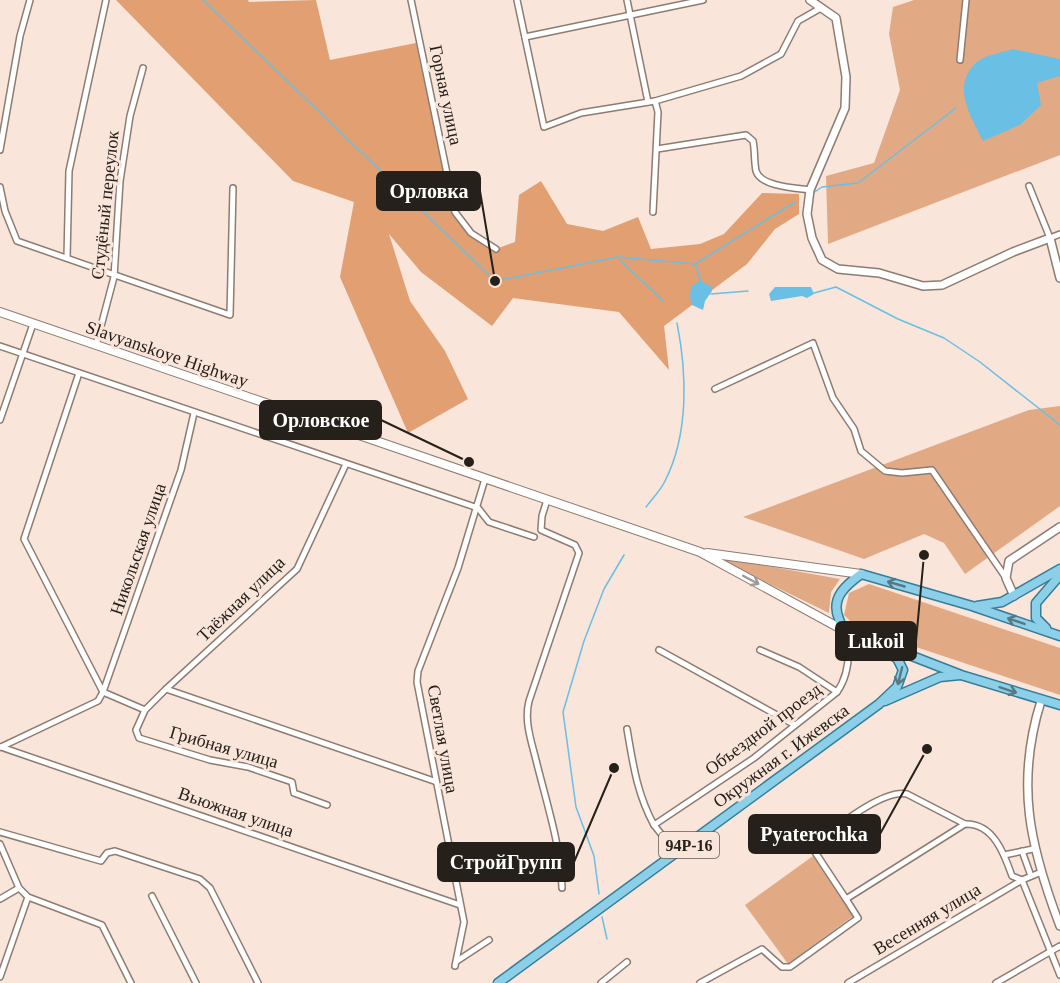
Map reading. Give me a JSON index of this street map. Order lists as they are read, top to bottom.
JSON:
{
  "streets": {
    "main road": ["Slavyanskoye Highway", "Окружная г. Ижевска", "94Р-16"],
    "street": [
      "Горная улица",
      "Студёный переулок",
      "Никольская улица",
      "Таёжная улица",
      "Объездной проезд",
      "Светлая улица",
      "Грибная улица",
      "Вьюжная улица",
      "Весенняя улица"
    ]
  },
  "crossings": [
    ["Студёный переулок", "Slavyanskoye Highway"],
    ["Slavyanskoye Highway", "Объездной проезд"],
    ["Slavyanskoye Highway", "Светлая улица"],
    ["Slavyanskoye Highway", "Окружная г. Ижевска"],
    ["Slavyanskoye Highway", "94Р-16"],
    ["Таёжная улица", "Грибная улица"],
    ["Объездной проезд", "Окружная г. Ижевска"],
    ["Объездной проезд", "94Р-16"],
    ["Светлая улица", "Вьюжная улица"],
    ["Окружная г. Ижевска", "94Р-16"]
  ],
  "places": [
    "Орловка",
    "Орловское",
    "Lukoil",
    "Pyaterochka",
    "СтройГрупп"
  ]
}
